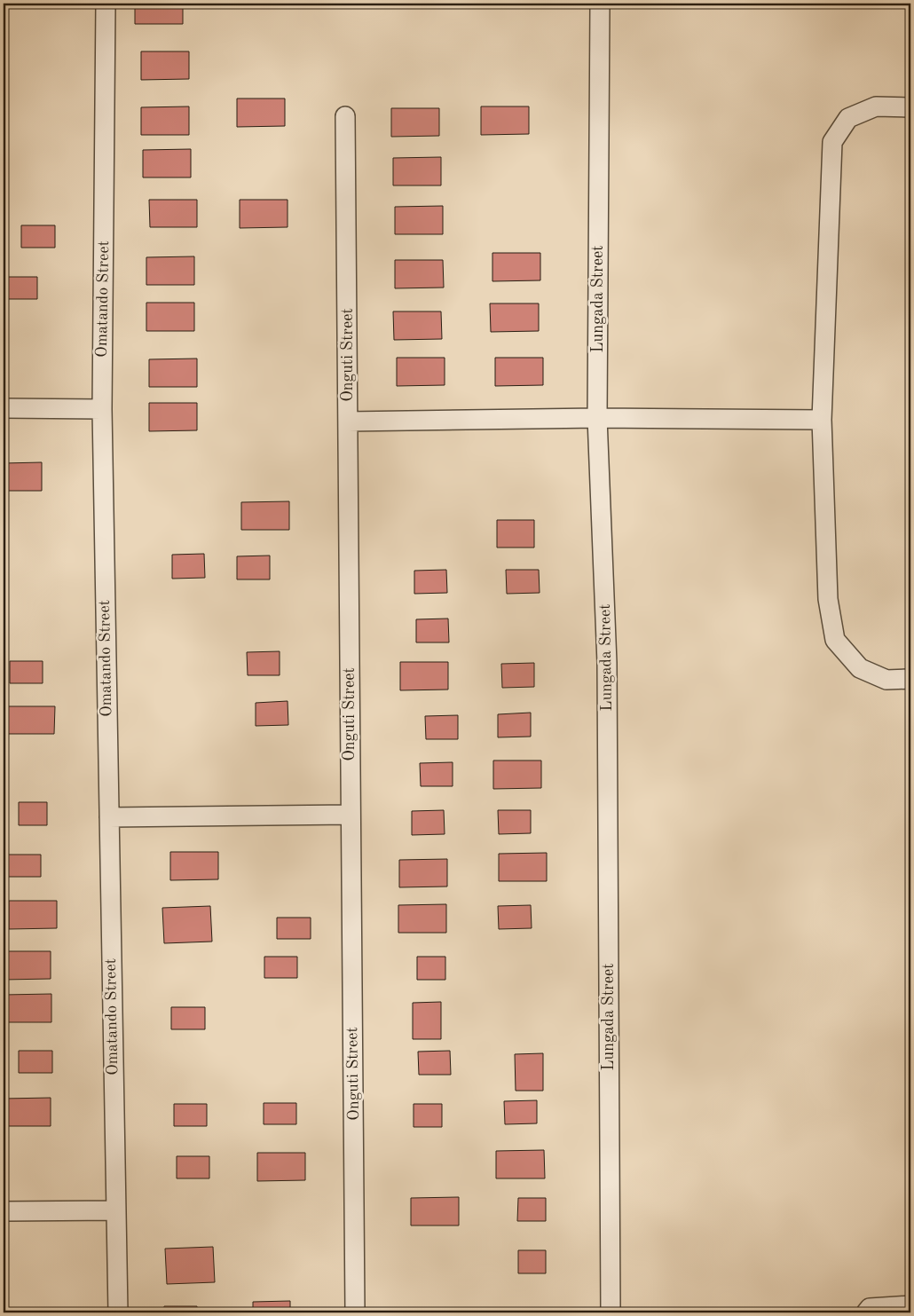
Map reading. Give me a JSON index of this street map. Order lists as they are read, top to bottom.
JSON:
{
  "streets": {
    "street": ["Omatando Street", "Lungada Street", "Onguti Street"]
  }
}
